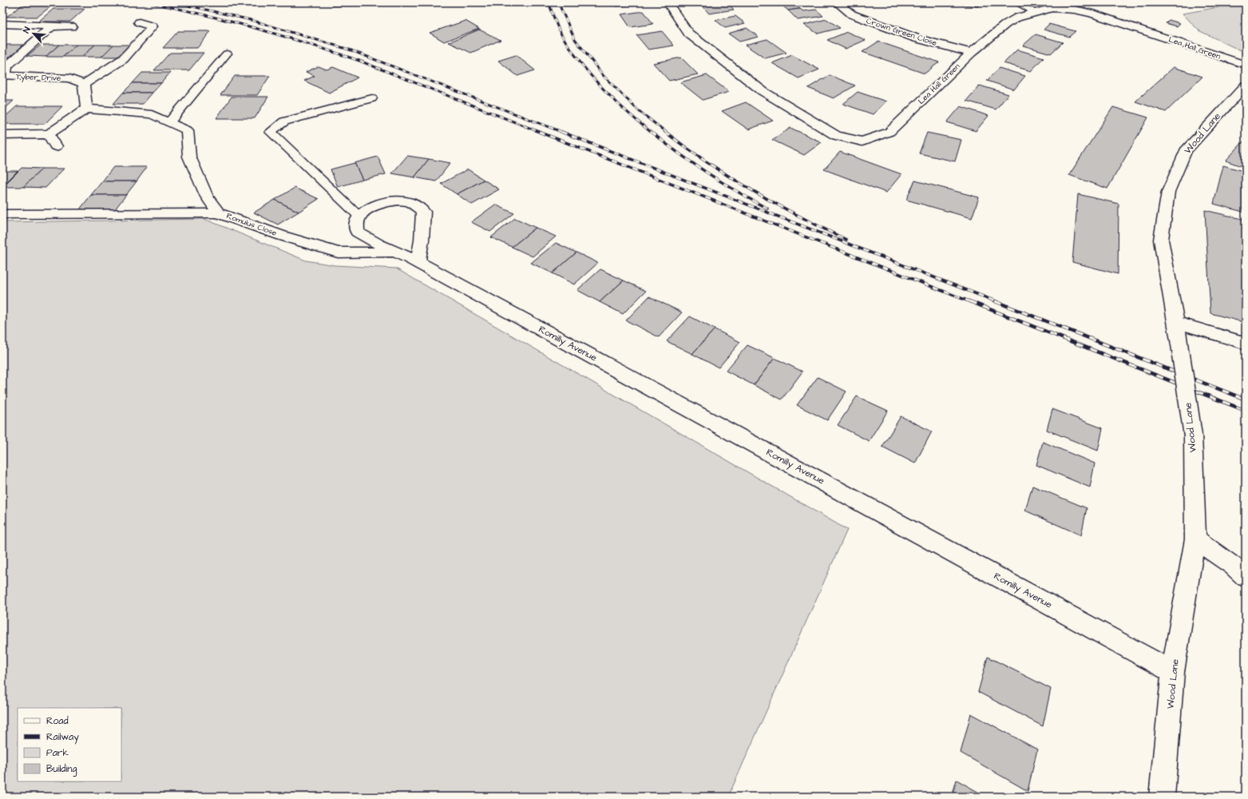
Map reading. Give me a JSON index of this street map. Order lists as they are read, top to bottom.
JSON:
{
  "streets": {
    "street": [
      "Crown Green Close",
      "Lea Hall Green",
      "Tyber Drive",
      "Wood Lane",
      "Romulus Close",
      "Romilly Avenue"
    ]
  },
  "crossings": [
    ["Crown Green Close", "Lea Hall Green"],
    ["Wood Lane", "Romilly Avenue"],
    ["Romulus Close", "Romilly Avenue"]
  ],
  "legend": [
    "Road",
    "Railway",
    "Park",
    "Building"
  ],
  "north": "top left"
}
